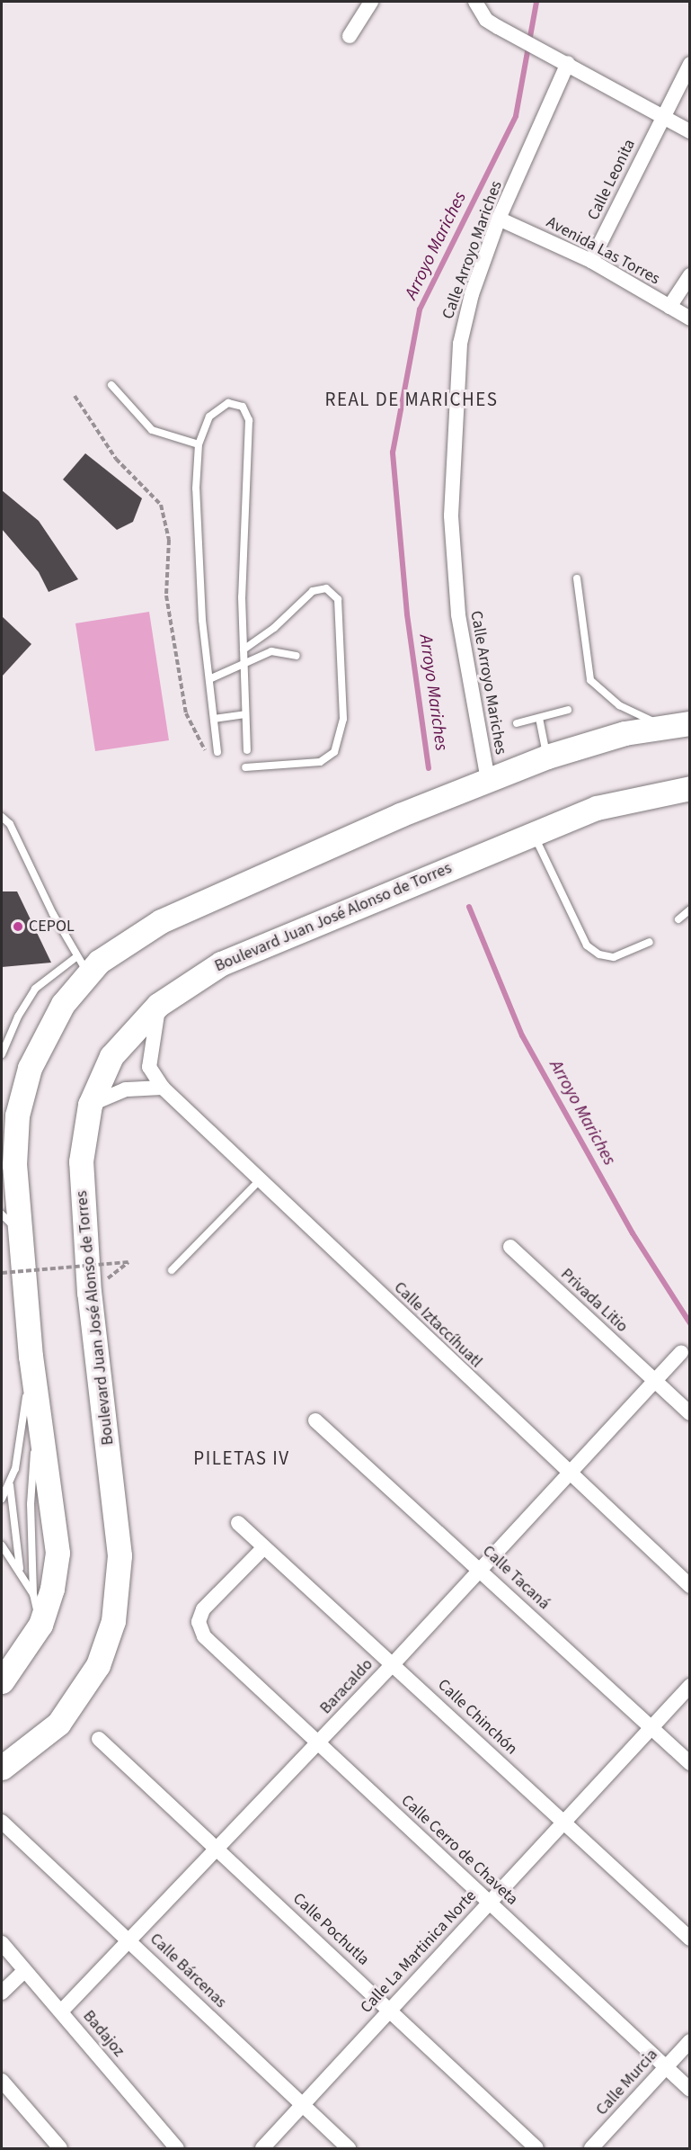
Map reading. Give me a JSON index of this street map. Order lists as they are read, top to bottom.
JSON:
{
  "streets": {
    "main road": ["Boulevard Juan José Alonso de Torres"],
    "street": [
      "Calle Leonita",
      "Calle Arroyo Mariches",
      "Avenida Las Torres",
      "Privada Litio",
      "Calle Iztaccíhuatl",
      "Calle Tacaná",
      "Baracaldo",
      "Calle Chinchón",
      "Calle Cerro de Chaveta",
      "Calle Pochutla",
      "Calle La Martinica Norte",
      "Calle Bárcenas",
      "Badajoz",
      "Calle Murcia"
    ]
  },
  "crossings": [
    ["Calle Leonita", "Avenida Las Torres"],
    ["Calle Arroyo Mariches", "Avenida Las Torres"],
    ["Boulevard Juan José Alonso de Torres", "Calle Iztaccíhuatl"],
    ["Privada Litio", "Baracaldo"],
    ["Calle Iztaccíhuatl", "Baracaldo"],
    ["Calle Tacaná", "Baracaldo"],
    ["Calle Tacaná", "Calle La Martinica Norte"],
    ["Baracaldo", "Calle Chinchón"],
    ["Baracaldo", "Calle Cerro de Chaveta"],
    ["Baracaldo", "Calle Pochutla"],
    ["Baracaldo", "Calle Bárcenas"],
    ["Baracaldo", "Badajoz"],
    ["Calle Chinchón", "Calle Cerro de Chaveta"],
    ["Calle Chinchón", "Calle La Martinica Norte"],
    ["Calle Cerro de Chaveta", "Calle La Martinica Norte"],
    ["Calle Cerro de Chaveta", "Calle Murcia"],
    ["Calle Pochutla", "Calle La Martinica Norte"],
    ["Calle La Martinica Norte", "Calle Bárcenas"]
  ],
  "districts": ["REAL DE MARICHES", "PILETAS IV"],
  "water": ["Arroyo Mariches"],
  "places": ["CEPOL"]
}
